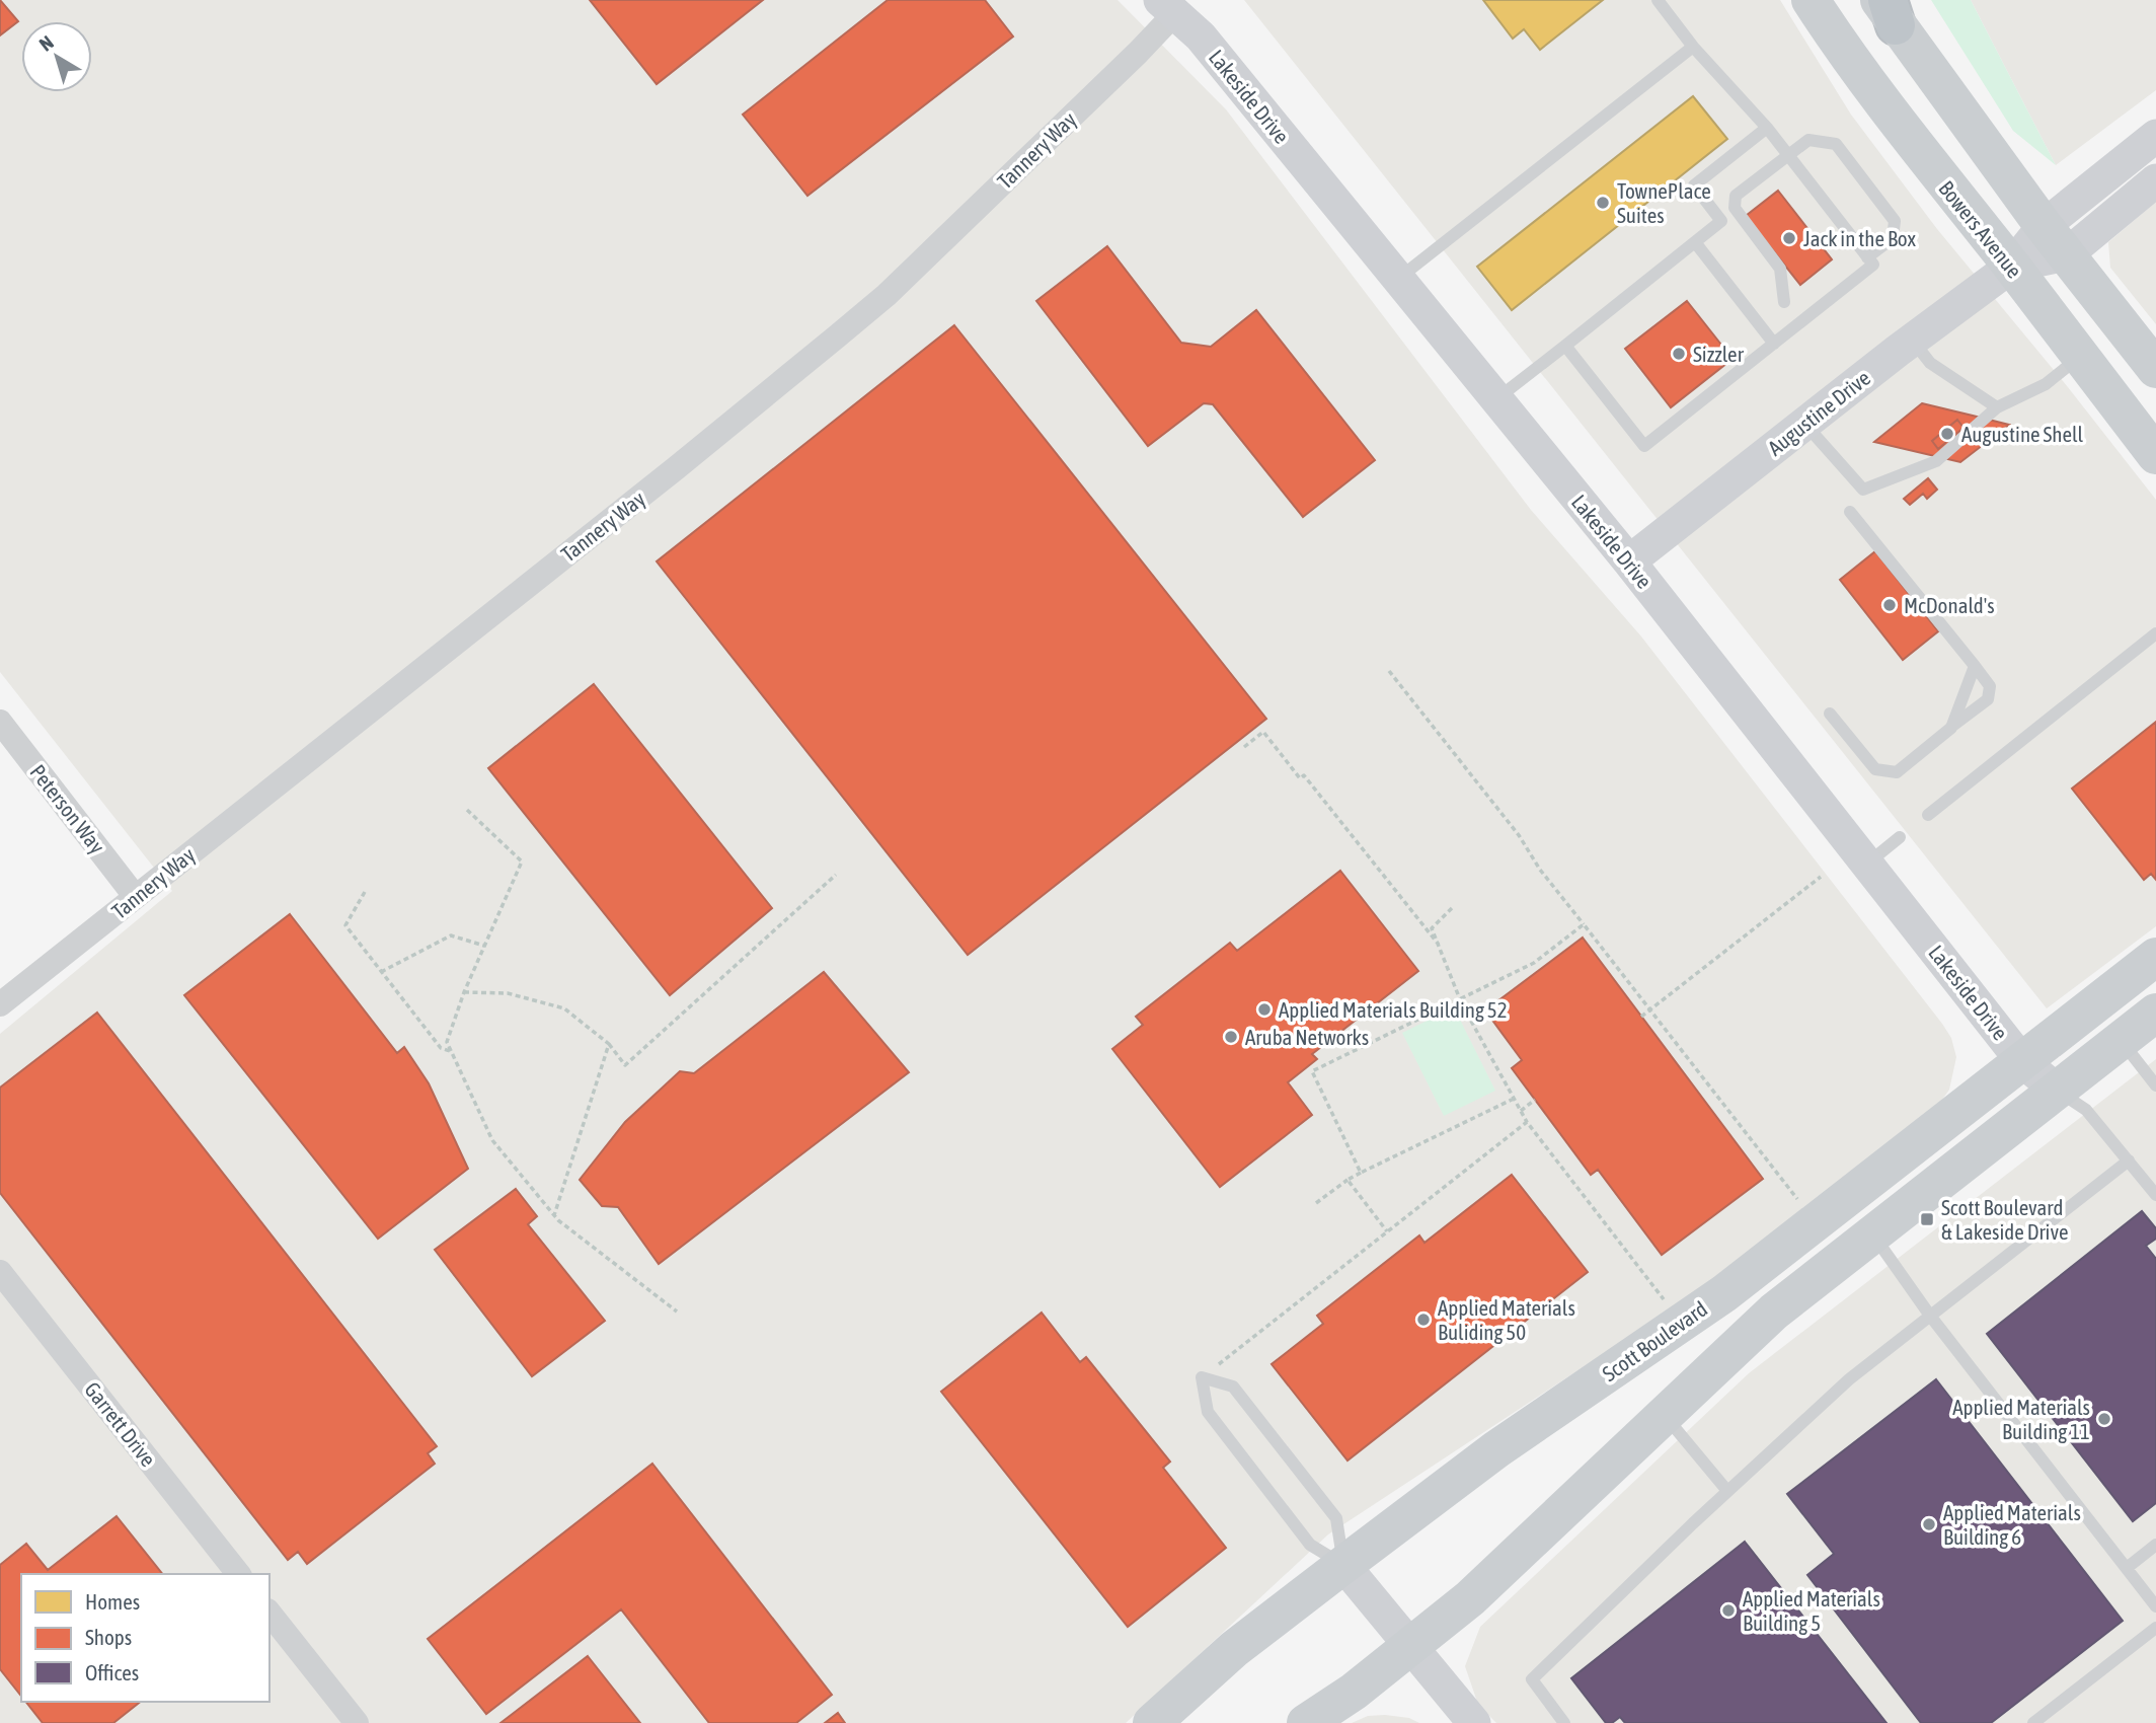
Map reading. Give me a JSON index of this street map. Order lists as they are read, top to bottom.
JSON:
{
  "streets": {
    "main road": ["Bowers Avenue", "Scott Boulevard"],
    "street": [
      "Lakeside Drive",
      "Tannery Way",
      "Augustine Drive",
      "Peterson Way",
      "Garrett Drive"
    ]
  },
  "crossings": [
    ["Lakeside Drive", "Tannery Way"],
    ["Lakeside Drive", "Augustine Drive"],
    ["Lakeside Drive", "Scott Boulevard"],
    ["Tannery Way", "Peterson Way"],
    ["Bowers Avenue", "Augustine Drive"]
  ],
  "places": {
    "other": [
      "TownePlace Suites",
      "Jack in the Box",
      "Sizzler",
      "Augustine Shell",
      "McDonald's",
      "Applied Materials Building 52",
      "Aruba Networks",
      "Applied Materials Buliding 50",
      "Applied Materials Building 11",
      "Applied Materials Building 6",
      "Applied Materials Building 5"
    ],
    "transit": ["Scott Boulevard & Lakeside Drive"]
  },
  "legend": ["Homes", "Shops", "Offices"],
  "north": "top left"
}
